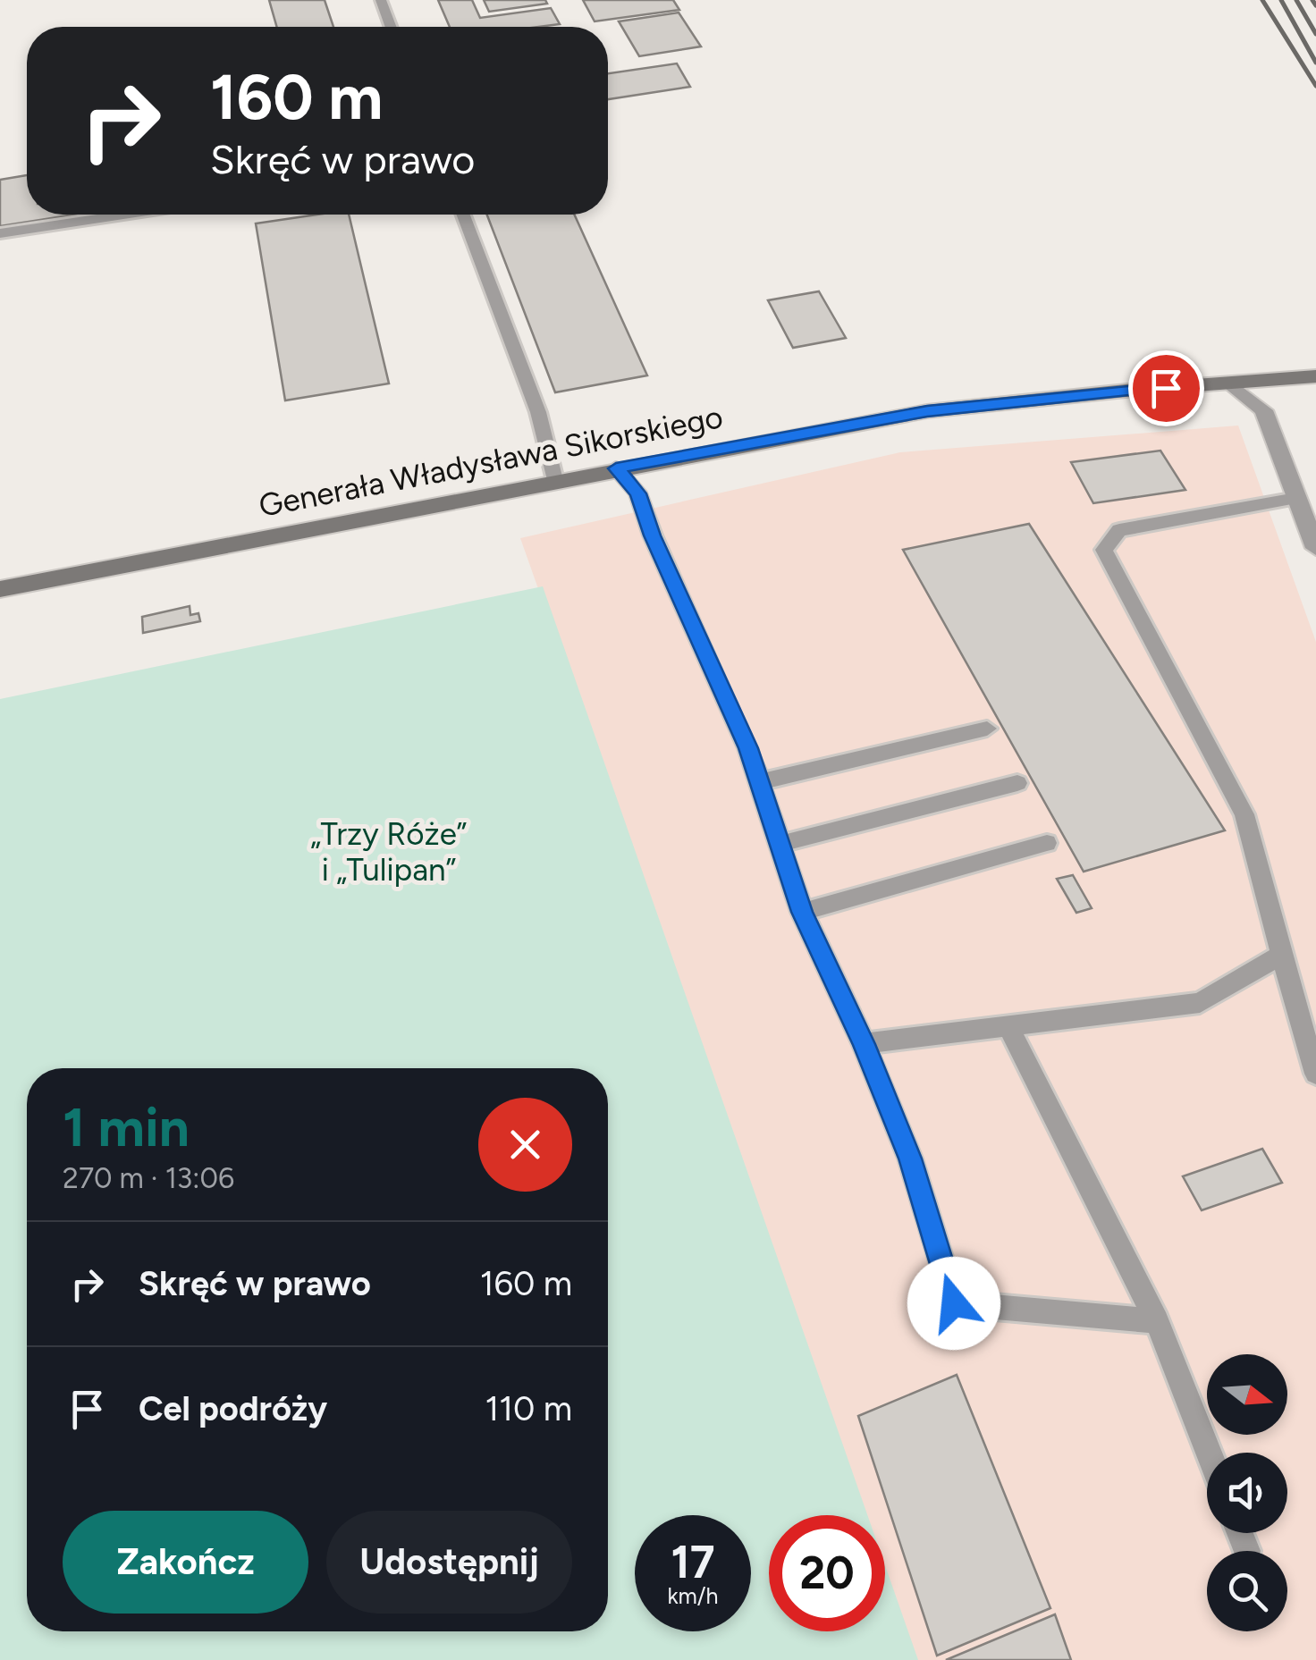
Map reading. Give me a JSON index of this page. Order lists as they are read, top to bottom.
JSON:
{
  "streets": {
    "main road": ["Generała Władysława Sikorskiego"]
  },
  "parks": ["„Trzy Róże” i „Tulipan”"],
  "north": "right",
  "page": {
    "turn": ["160 m", "Skręć w prawo"],
    "heading": ["1 min", "270 m · 13:06"],
    "list": [
      {
        "name": "Skręć w prawo",
        "value": "160 m"
      },
      {
        "name": "Cel podróży",
        "value": "110 m"
      }
    ],
    "buttons": ["Zakończ", "Udostępnij"],
    "speed": "17 km/h",
    "limit": "20"
  }
}
